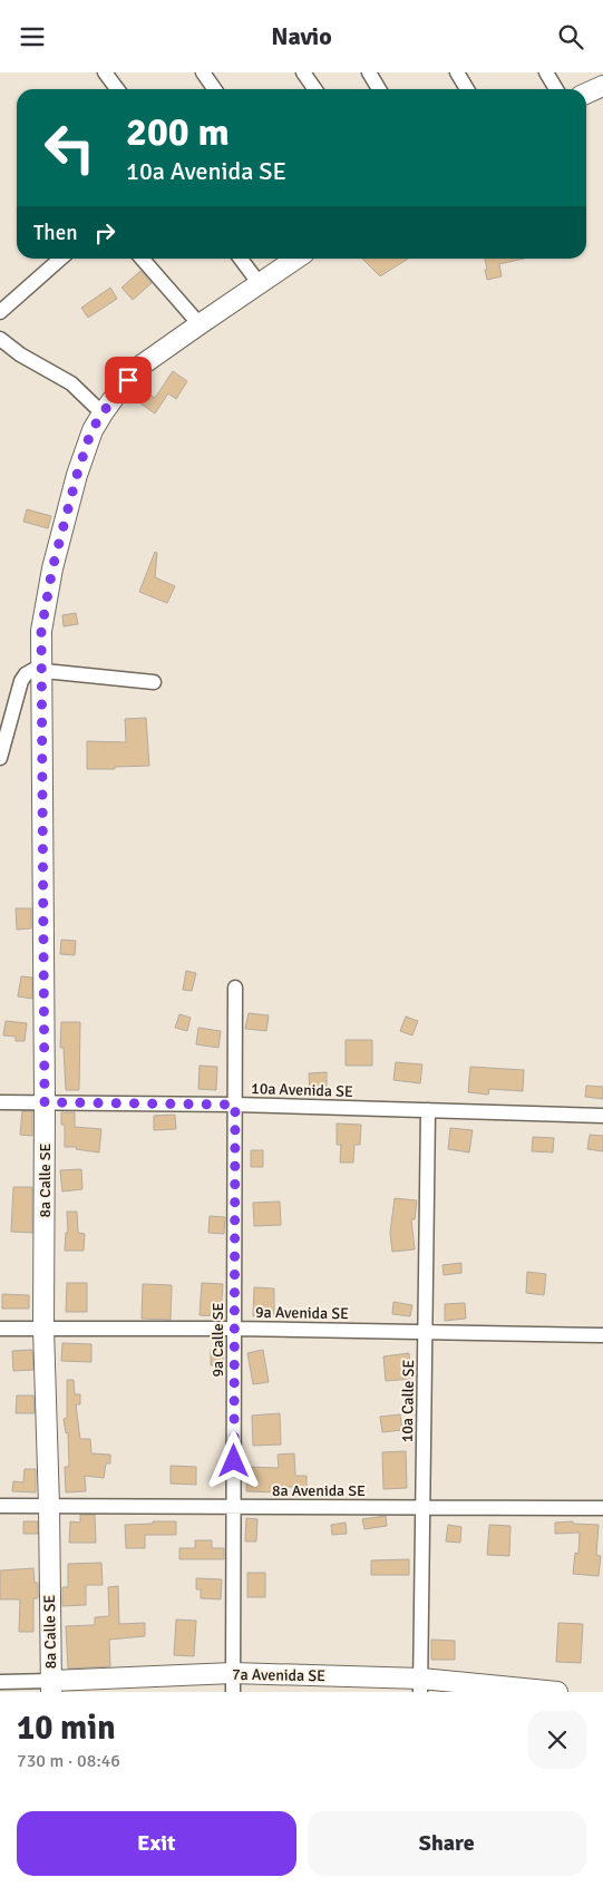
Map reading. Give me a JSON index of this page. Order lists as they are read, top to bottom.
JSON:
{
  "streets": {
    "street": [
      "10a Avenida SE",
      "8a Calle SE",
      "9a Avenida SE",
      "9a Calle SE",
      "10a Calle SE",
      "8a Avenida SE",
      "7a Avenida SE"
    ]
  },
  "crossings": [
    ["10a Avenida SE", "8a Calle SE"],
    ["10a Avenida SE", "9a Calle SE"],
    ["10a Avenida SE", "10a Calle SE"],
    ["8a Calle SE", "9a Avenida SE"],
    ["8a Calle SE", "8a Avenida SE"],
    ["8a Calle SE", "7a Avenida SE"],
    ["9a Avenida SE", "9a Calle SE"],
    ["9a Avenida SE", "10a Calle SE"],
    ["9a Calle SE", "8a Avenida SE"],
    ["9a Calle SE", "7a Avenida SE"],
    ["10a Calle SE", "8a Avenida SE"],
    ["10a Calle SE", "7a Avenida SE"]
  ],
  "page": {
    "header": "Navio",
    "turn": ["200 m", "10a Avenida SE"],
    "then": "Then",
    "heading": ["10 min", "730 m · 08:46"],
    "buttons": ["Exit", "Share"]
  }
}
